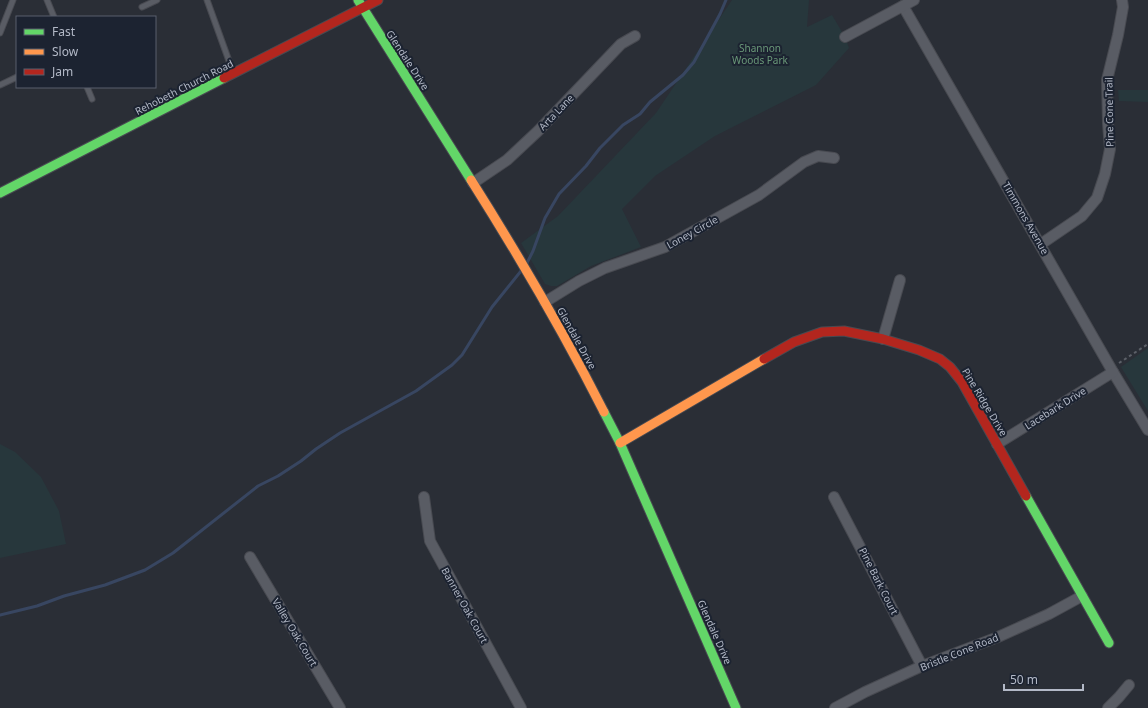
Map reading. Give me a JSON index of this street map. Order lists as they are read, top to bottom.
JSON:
{
  "streets": {
    "street": [
      "Glendale Drive",
      "Rehobeth Church Road",
      "Arta Lane",
      "Pine Cone Trail",
      "Timmons Avenue",
      "Loney Circle",
      "Pine Ridge Drive",
      "Lacebark Drive",
      "Pine Bark Court",
      "Banner Oak Court",
      "Valley Oak Court",
      "Bristle Cone Road"
    ]
  },
  "crossings": [
    ["Glendale Drive", "Rehobeth Church Road"],
    ["Glendale Drive", "Arta Lane"],
    ["Glendale Drive", "Loney Circle"],
    ["Glendale Drive", "Pine Ridge Drive"],
    ["Pine Cone Trail", "Timmons Avenue"],
    ["Timmons Avenue", "Lacebark Drive"],
    ["Pine Ridge Drive", "Lacebark Drive"],
    ["Pine Ridge Drive", "Bristle Cone Road"],
    ["Pine Bark Court", "Bristle Cone Road"]
  ],
  "parks": ["Shannon Woods Park"],
  "legend": ["Fast", "Slow", "Jam"],
  "scale_bar": "50 m"
}
